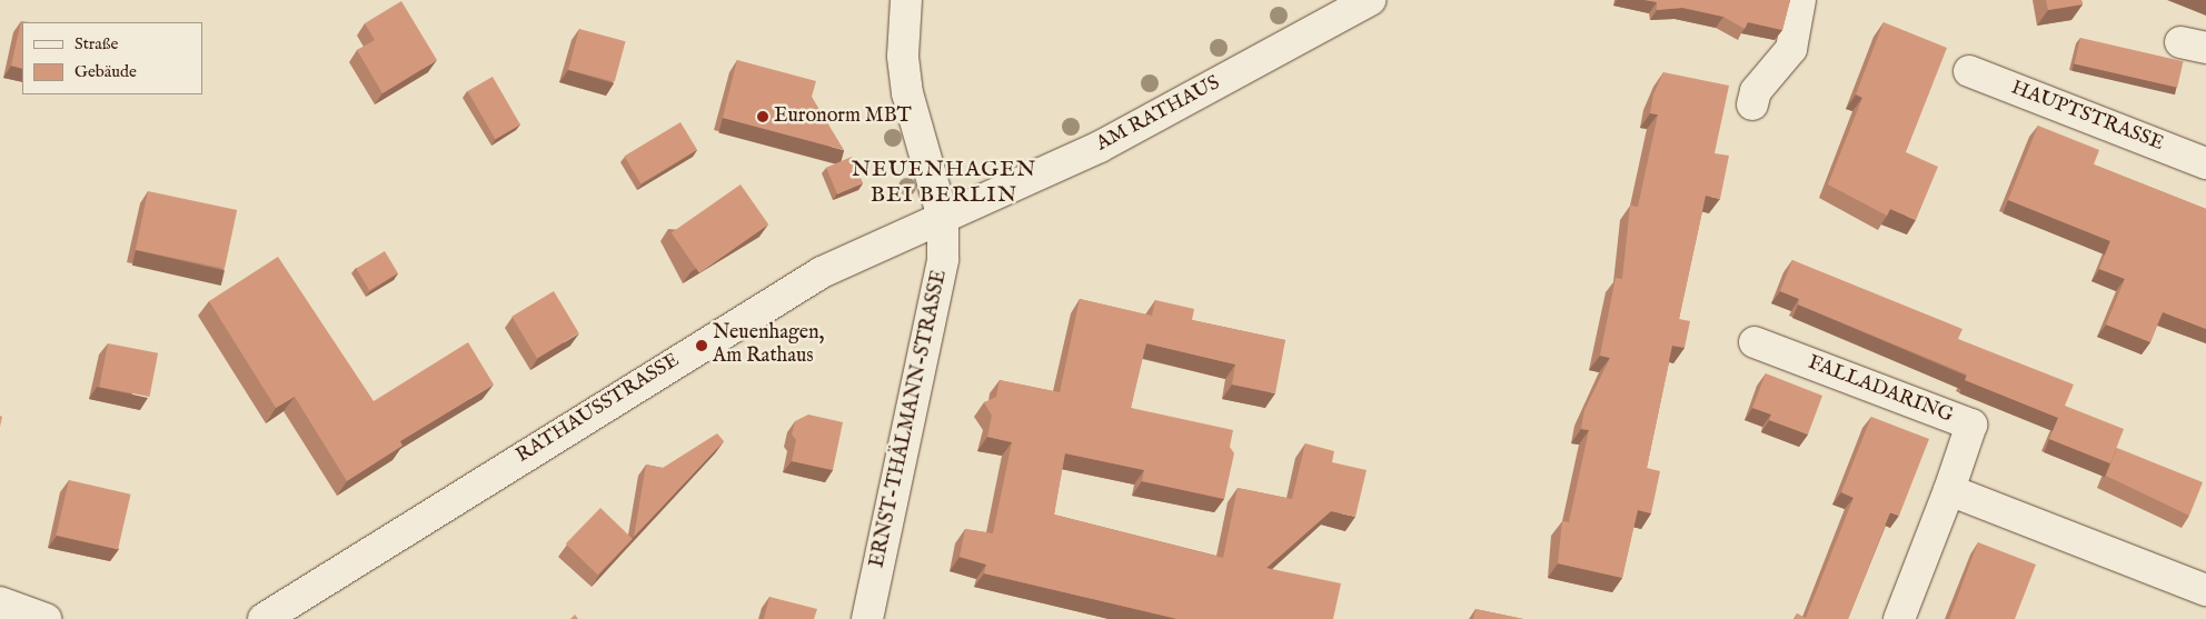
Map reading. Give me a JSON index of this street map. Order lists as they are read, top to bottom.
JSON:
{
  "streets": {
    "street": [
      "AM RATHAUS",
      "HAUPTSTRASSE",
      "FALLADARING",
      "RATHAUSSTRASSE",
      "ERNST-THÄLMANN-STRASSE"
    ]
  },
  "crossings": [
    ["AM RATHAUS", "RATHAUSSTRASSE"],
    ["AM RATHAUS", "ERNST-THÄLMANN-STRASSE"],
    ["RATHAUSSTRASSE", "ERNST-THÄLMANN-STRASSE"]
  ],
  "districts": ["NEUENHAGEN BEI BERLIN"],
  "places": ["Euronorm MBT", "Neuenhagen, Am Rathaus"],
  "legend": ["Straße", "Gebäude"]
}
